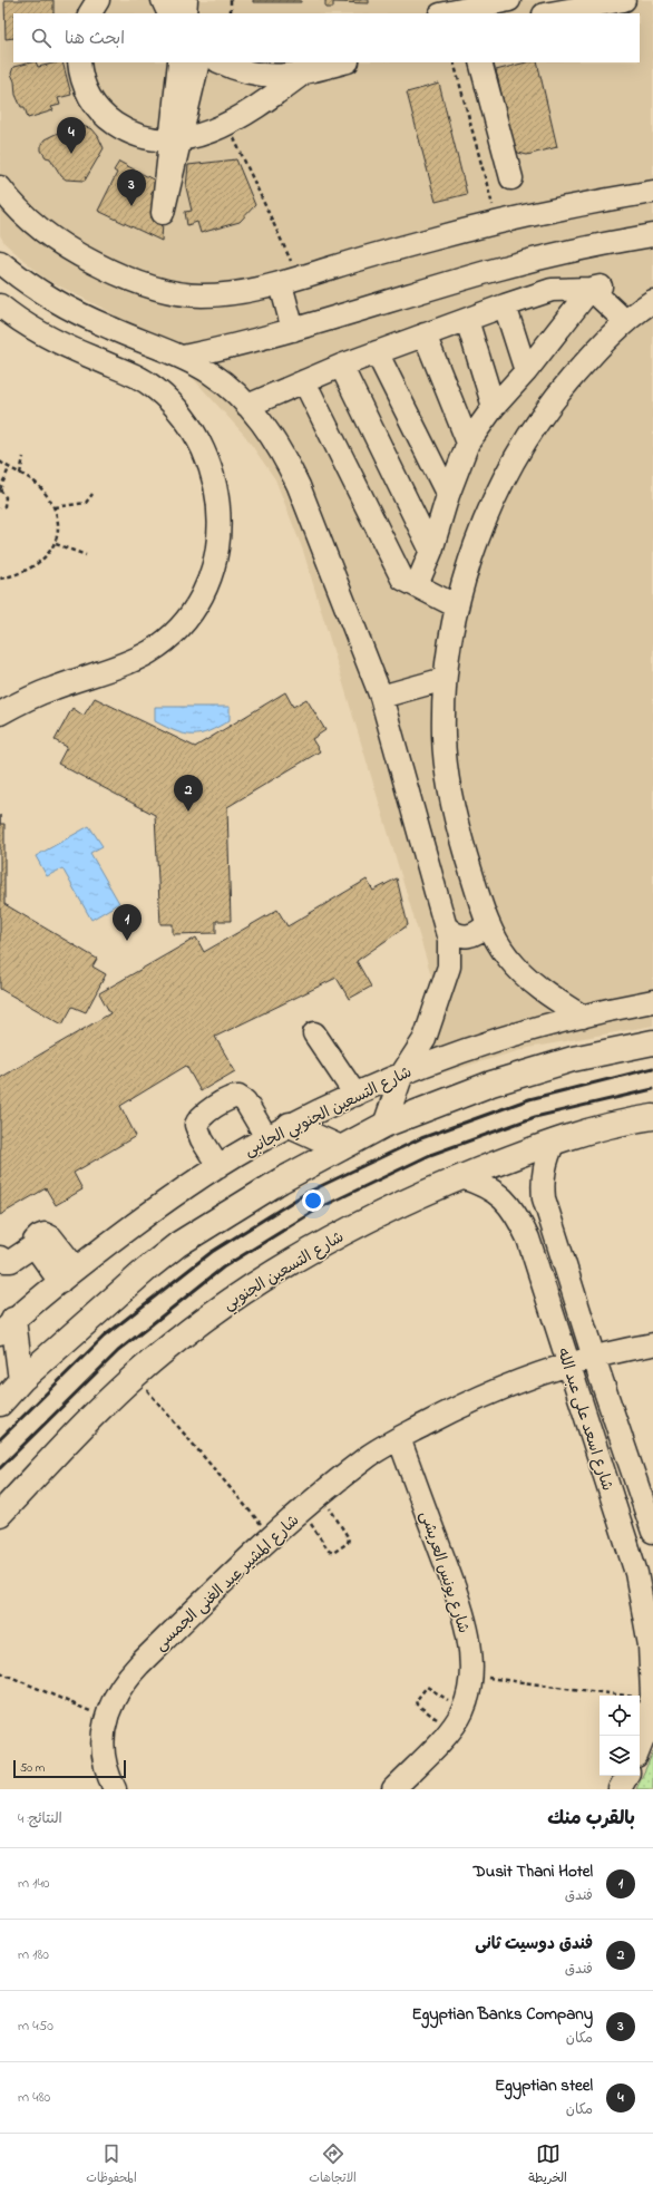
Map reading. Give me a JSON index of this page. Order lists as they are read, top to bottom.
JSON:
{
  "streets": {
    "main road": ["شارع التسعين الجنوبي"],
    "street": [
      "شارع التسعين الجنوبي الجانبى",
      "شارع اسعد على عبد الله",
      "شارع يونس العريشى",
      "شارع المشير عبد الغنى الجمسى"
    ]
  },
  "crossings": [
    ["شارع التسعين الجنوبي", "شارع اسعد على عبد الله"],
    ["شارع اسعد على عبد الله", "شارع المشير عبد الغنى الجمسى"],
    ["شارع يونس العريشى", "شارع المشير عبد الغنى الجمسى"]
  ],
  "scale_bar": "50 m",
  "page": {
    "search": "ابحث هنا",
    "pins": [
      "4",
      "3",
      "2",
      "1"
    ],
    "scale": "50 m",
    "heading": ["بالقرب منك", "النتائج: 4"],
    "list": [
      {
        "mark": "1",
        "name": "Dusit Thani Hotel",
        "note": "فندق",
        "value": "140 m"
      },
      {
        "mark": "2",
        "name": "فندق دوسيت ثانى",
        "note": "فندق",
        "value": "180 m"
      },
      {
        "mark": "3",
        "name": "Egyptian Banks Company",
        "note": "مكان",
        "value": "450 m"
      },
      {
        "mark": "4",
        "name": "Egyptian steel",
        "note": "مكان",
        "value": "480 m"
      }
    ],
    "nav": ["الخريطة", "الاتجاهات", "المحفوظات"]
  }
}
